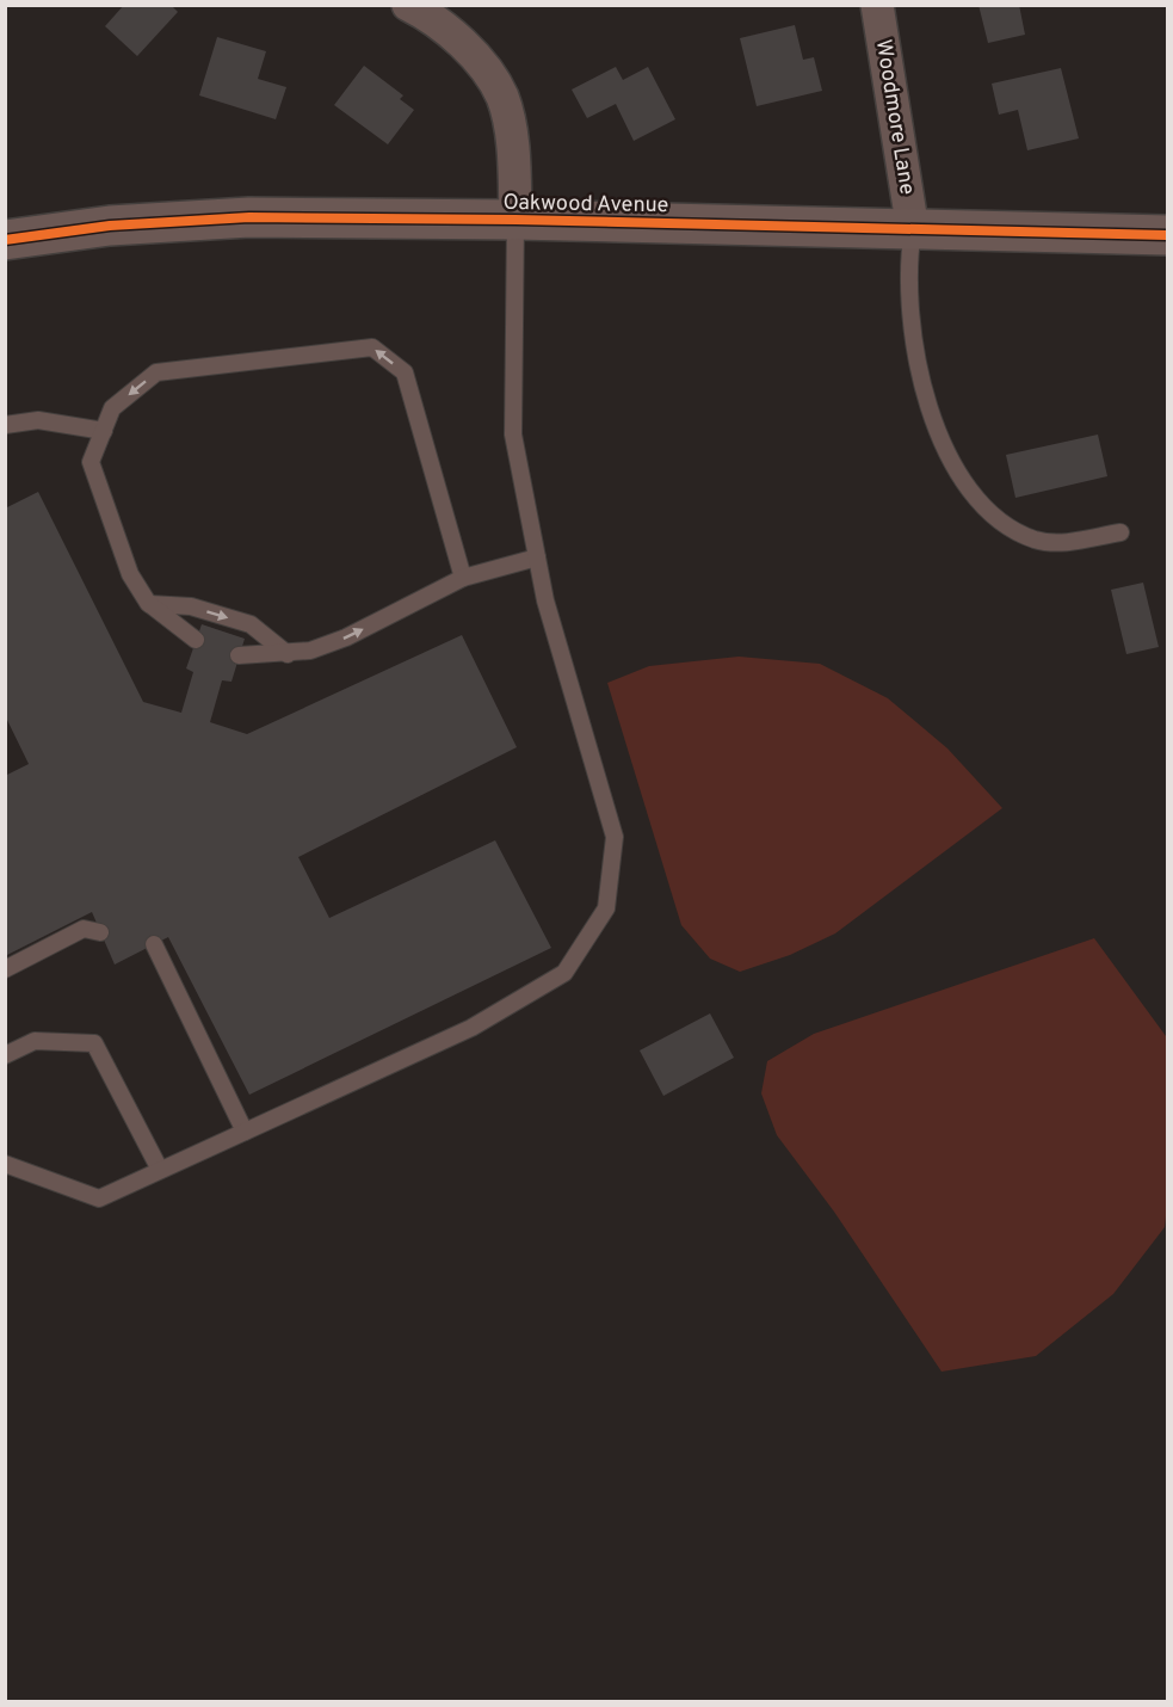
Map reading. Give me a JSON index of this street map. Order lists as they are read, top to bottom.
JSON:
{
  "streets": {
    "street": ["Woodmore Lane", "Oakwood Avenue"]
  },
  "crossings": [
    ["Woodmore Lane", "Oakwood Avenue"]
  ]
}
